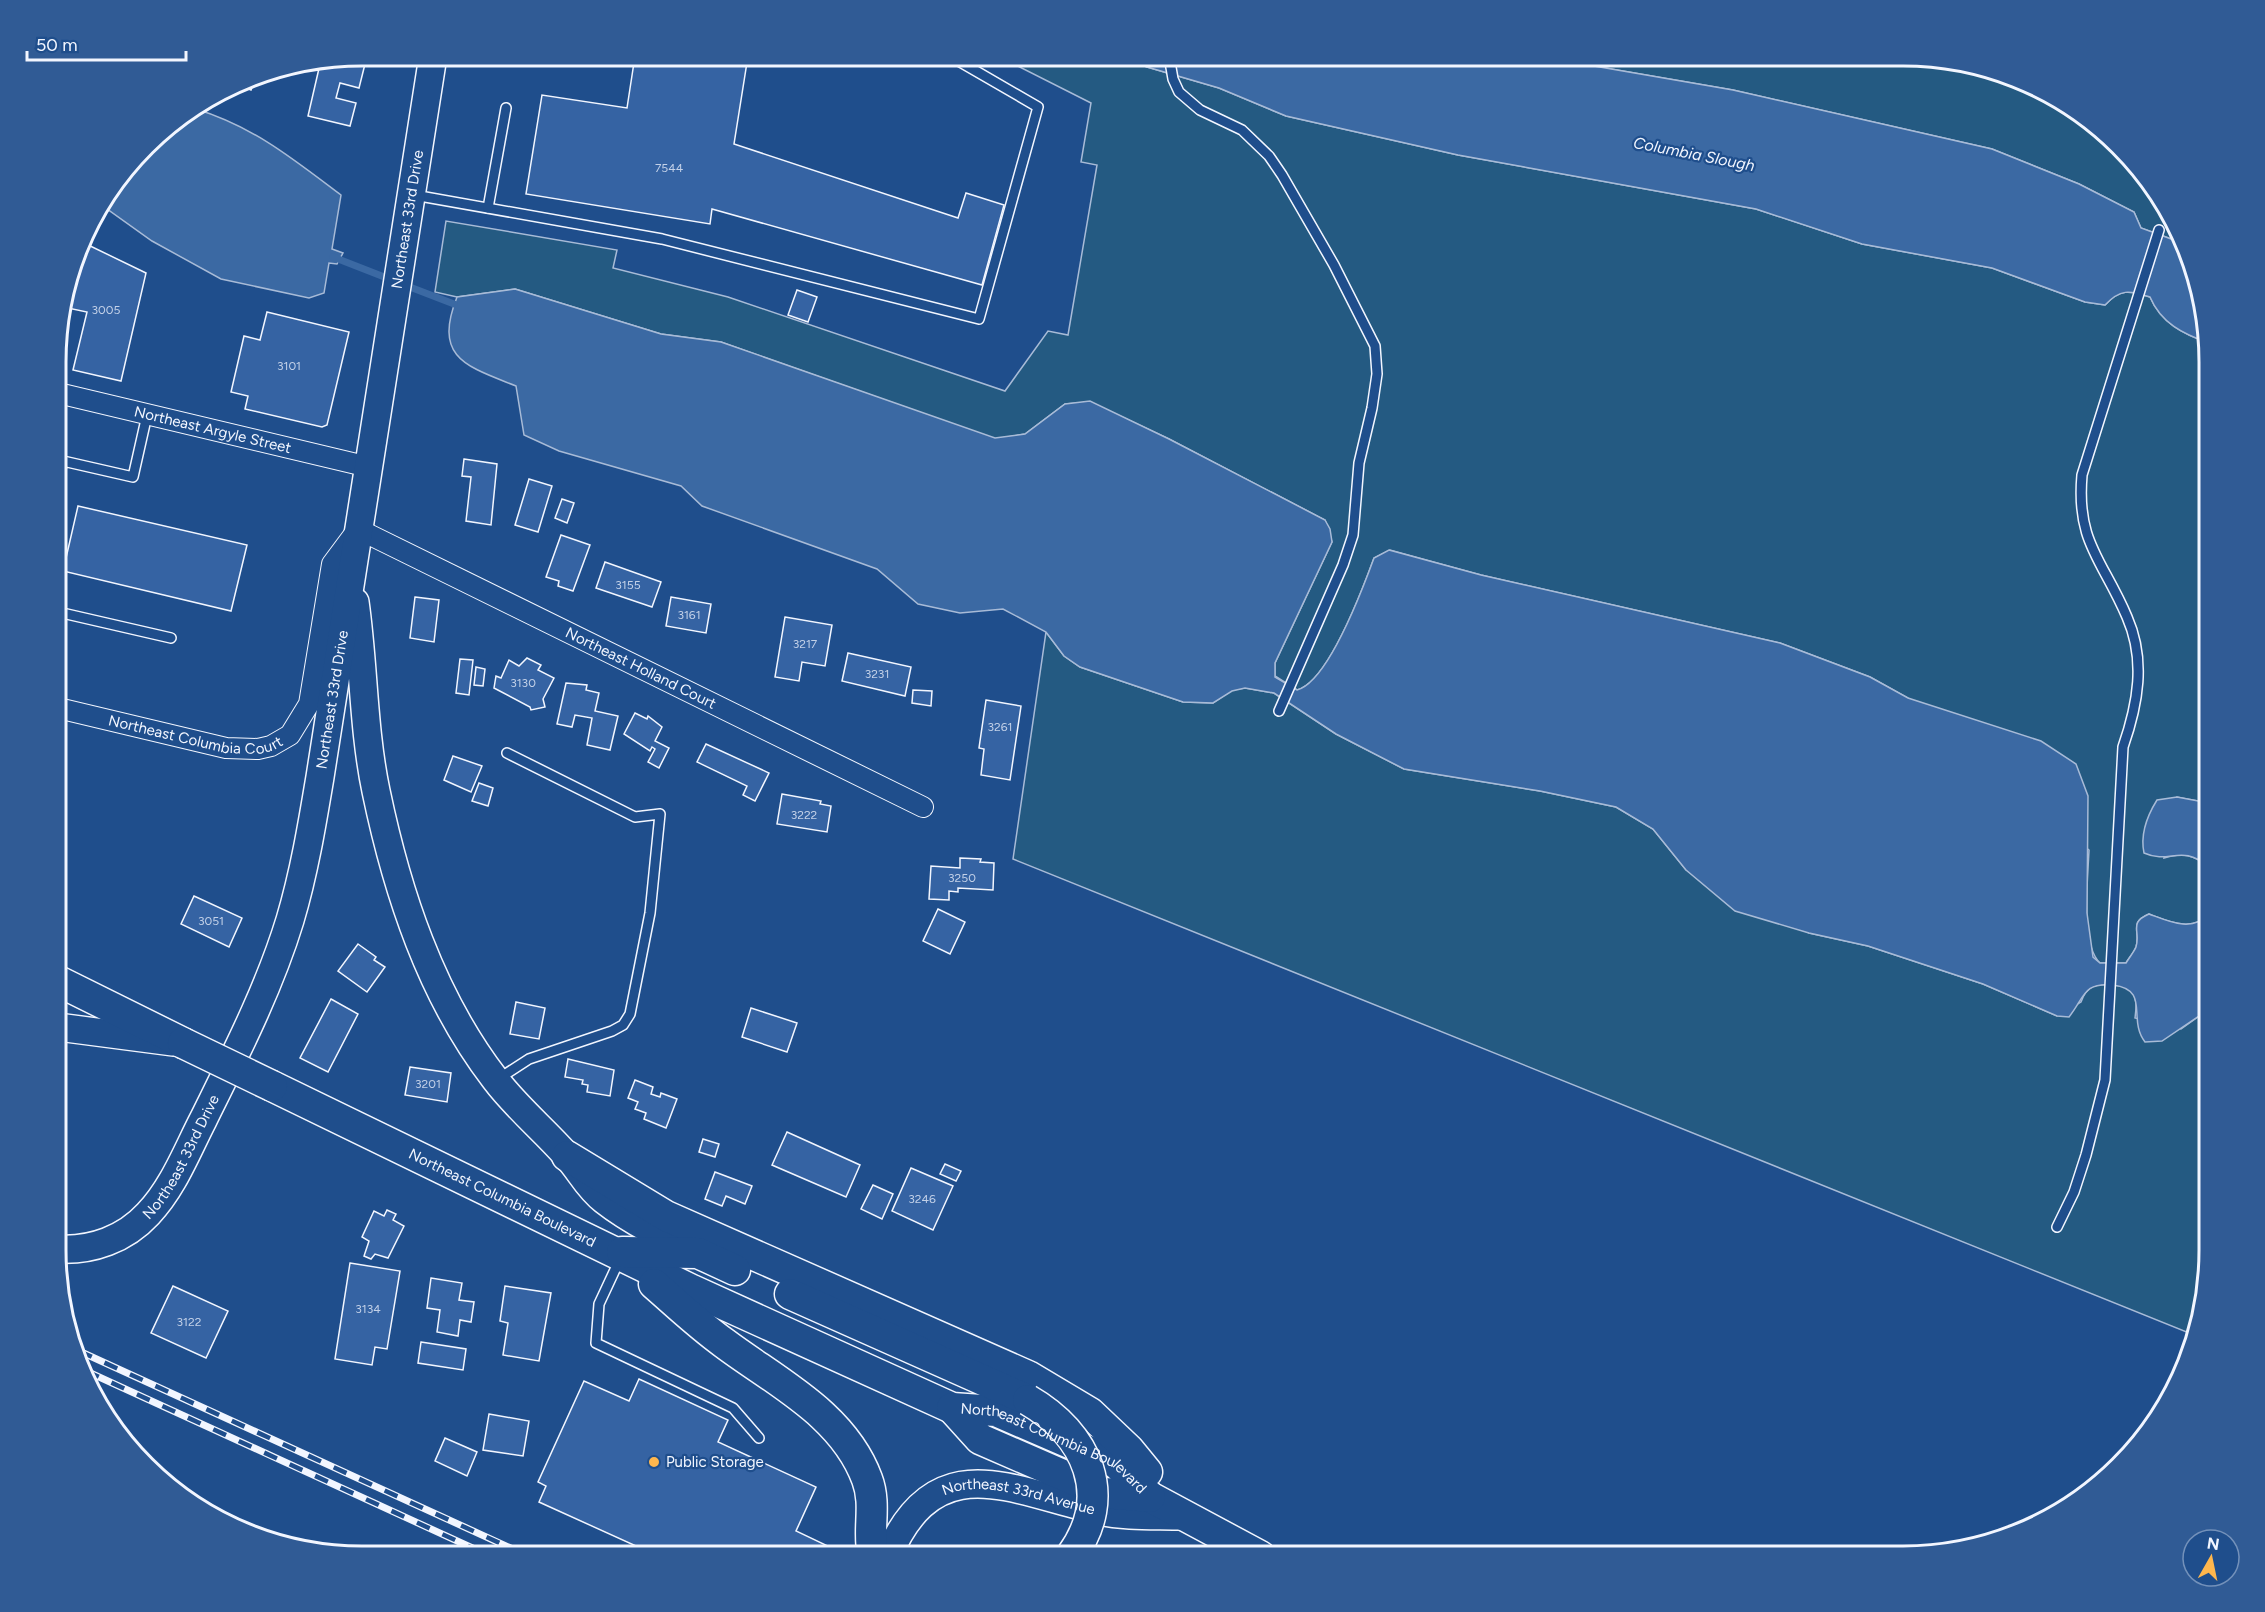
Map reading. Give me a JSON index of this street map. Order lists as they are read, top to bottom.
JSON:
{
  "streets": {
    "main road": ["Northeast 33rd Drive", "Northeast Columbia Boulevard", "Northeast 33rd Avenue"],
    "street": ["Northeast Argyle Street", "Northeast Holland Court", "Northeast Columbia Court"]
  },
  "crossings": [
    ["Northeast 33rd Drive", "Northeast Argyle Street"],
    ["Northeast 33rd Drive", "Northeast Holland Court"],
    ["Northeast 33rd Drive", "Northeast Columbia Court"],
    ["Northeast Holland Court", "Northeast Columbia Court"],
    ["Northeast Columbia Boulevard", "Northeast 33rd Avenue"]
  ],
  "water": ["Columbia Slough"],
  "places": ["Public Storage"],
  "house_numbers": [
    "7544",
    "3005",
    "3101",
    "3155",
    "3161",
    "3217",
    "3231",
    "3130",
    "3261",
    "3222",
    "3250",
    "3051",
    "3201",
    "3246",
    "3134",
    "3122"
  ],
  "scale_bar": "50 m",
  "north": "top"
}
